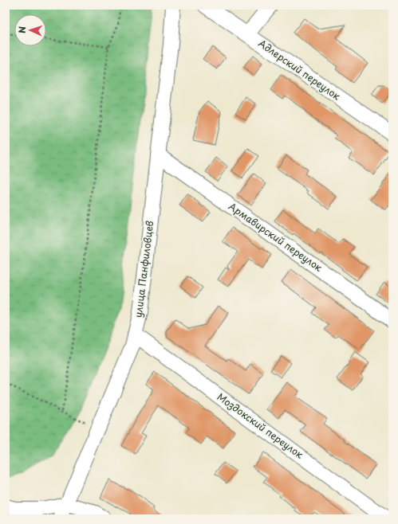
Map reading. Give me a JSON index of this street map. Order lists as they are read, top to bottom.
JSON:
{
  "streets": {
    "street": [
      "Адлерский переулок",
      "Армавирский переулок",
      "улица Панфиловцев",
      "Моздокский переулок"
    ]
  },
  "crossings": [
    ["Армавирский переулок", "улица Панфиловцев"],
    ["улица Панфиловцев", "Моздокский переулок"]
  ],
  "north": "left"
}
